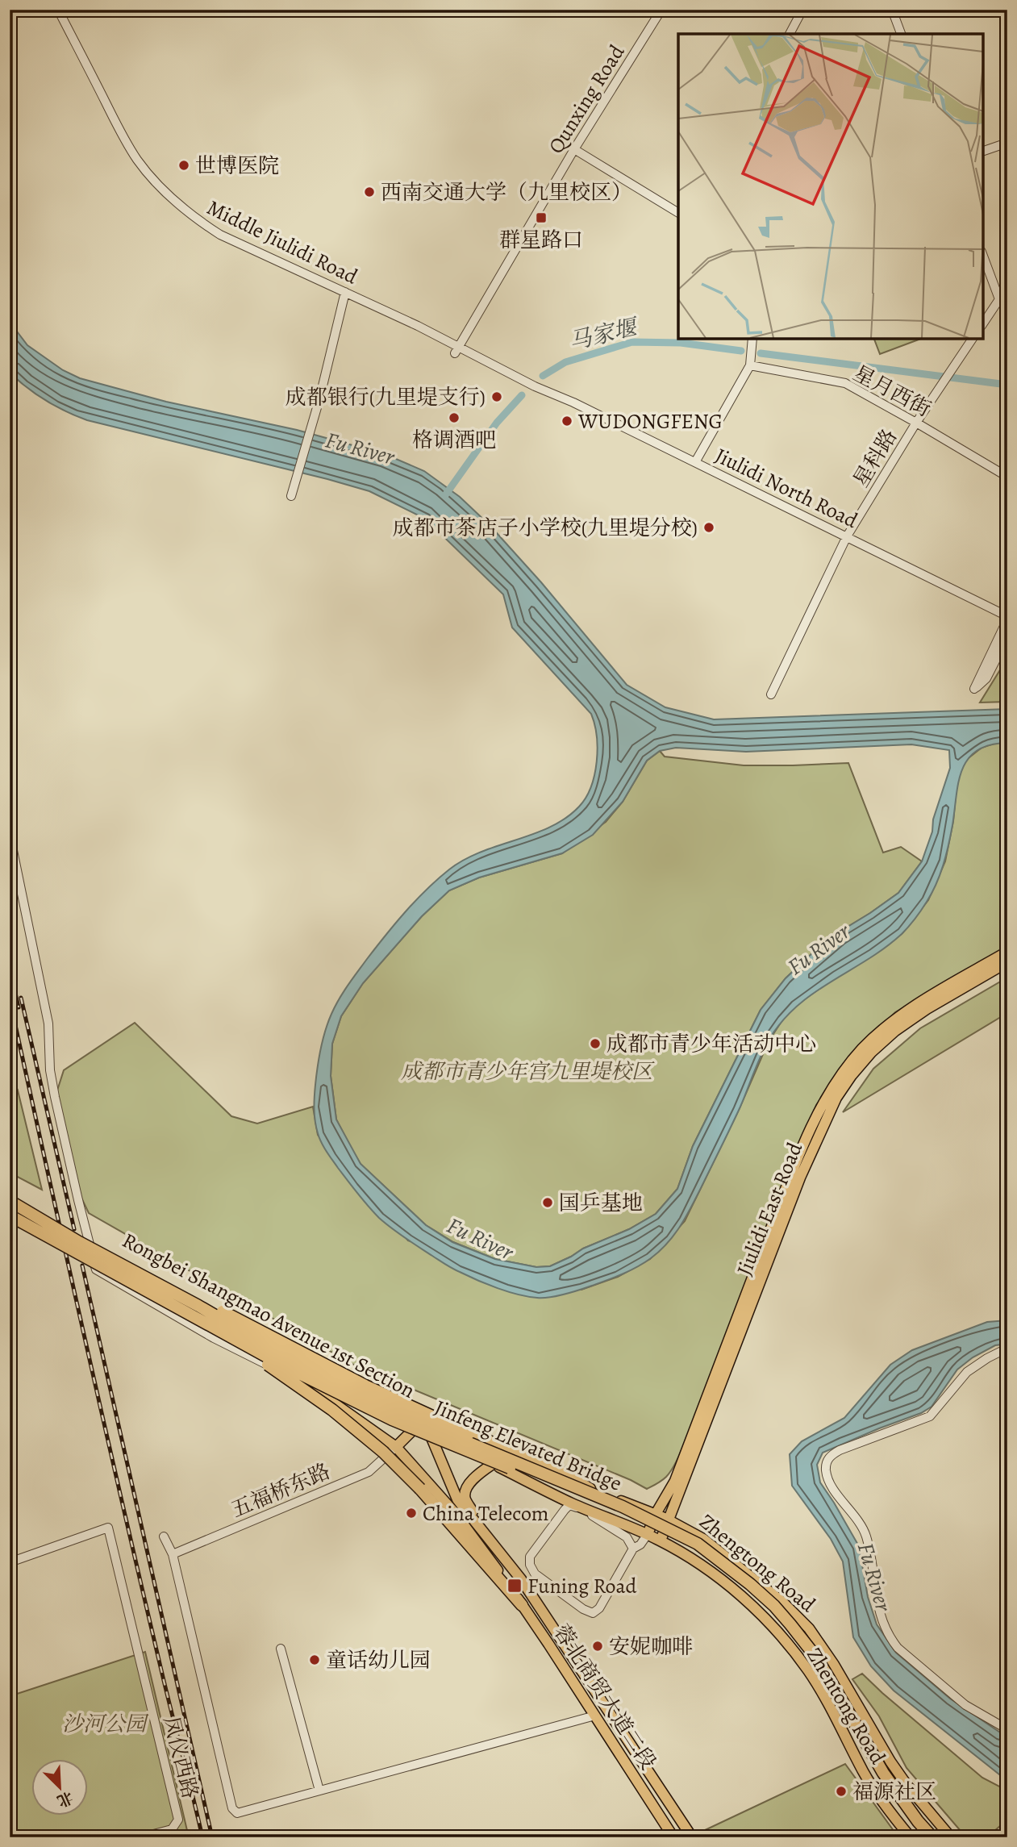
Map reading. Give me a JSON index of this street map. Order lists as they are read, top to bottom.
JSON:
{
  "streets": {
    "highway": ["Jinfeng Elevated Bridge"],
    "main road": [
      "Jiulidi East Road",
      "Rongbei Shangmao Avenue 1st Section",
      "Zhengtong Road",
      "蓉北商贸大道二段",
      "Zhentong Road"
    ],
    "street": [
      "Qunxing Road",
      "Middle Jiulidi Road",
      "星月西街",
      "星科路",
      "Jiulidi North Road",
      "五福桥东路",
      "凤仪西路"
    ]
  },
  "crossings": [
    ["Qunxing Road", "Middle Jiulidi Road"],
    ["Qunxing Road", "Jiulidi North Road"],
    ["Middle Jiulidi Road", "Jiulidi North Road"],
    ["星月西街", "星科路"],
    ["星科路", "Jiulidi North Road"],
    ["Jiulidi East Road", "Zhengtong Road"],
    ["Jiulidi East Road", "Zhentong Road"],
    ["Rongbei Shangmao Avenue 1st Section", "Jinfeng Elevated Bridge"],
    ["Rongbei Shangmao Avenue 1st Section", "Zhengtong Road"],
    ["Rongbei Shangmao Avenue 1st Section", "Zhentong Road"],
    ["五福桥东路", "蓉北商贸大道二段"]
  ],
  "water": ["马家堰", "Fu River"],
  "parks": ["成都市青少年宫九里堤校区", "沙河公园"],
  "places": {
    "other": [
      "世博医院",
      "西南交通大学（九里校区）",
      "成都银行(九里堤支行)",
      "格调酒吧",
      "WUDONGFENG",
      "成都市茶店子小学校(九里堤分校)",
      "成都市青少年活动中心",
      "国乒基地",
      "China Telecom",
      "安妮咖啡",
      "童话幼儿园",
      "福源社区"
    ],
    "transit": ["群星路口", "Funing Road"]
  },
  "north": "bottom right"
}
